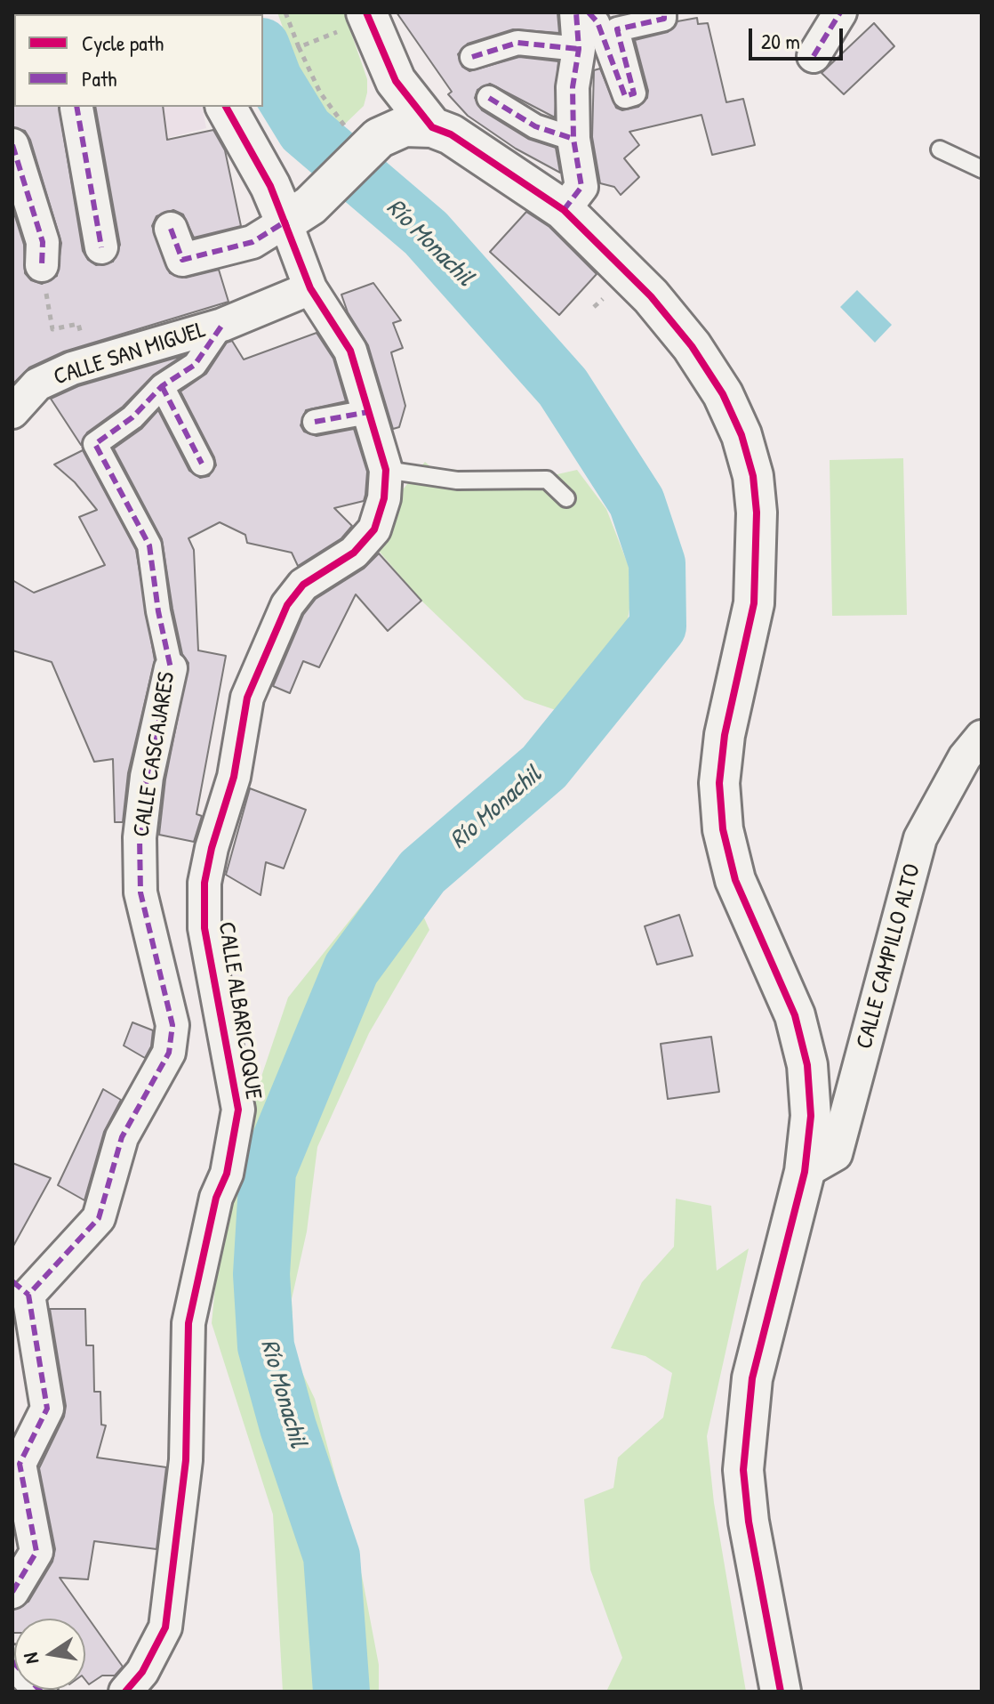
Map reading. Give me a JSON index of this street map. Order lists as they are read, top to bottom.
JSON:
{
  "streets": {
    "street": [
      "CALLE SAN MIGUEL",
      "CALLE CASCAJARES",
      "CALLE CAMPILLO ALTO",
      "CALLE ALBARICOQUE"
    ]
  },
  "crossings": [
    ["CALLE SAN MIGUEL", "CALLE CASCAJARES"],
    ["CALLE SAN MIGUEL", "CALLE ALBARICOQUE"]
  ],
  "water": ["Río Monachil"],
  "legend": ["Cycle path", "Path"],
  "scale_bar": "20 m",
  "north": "left"
}
